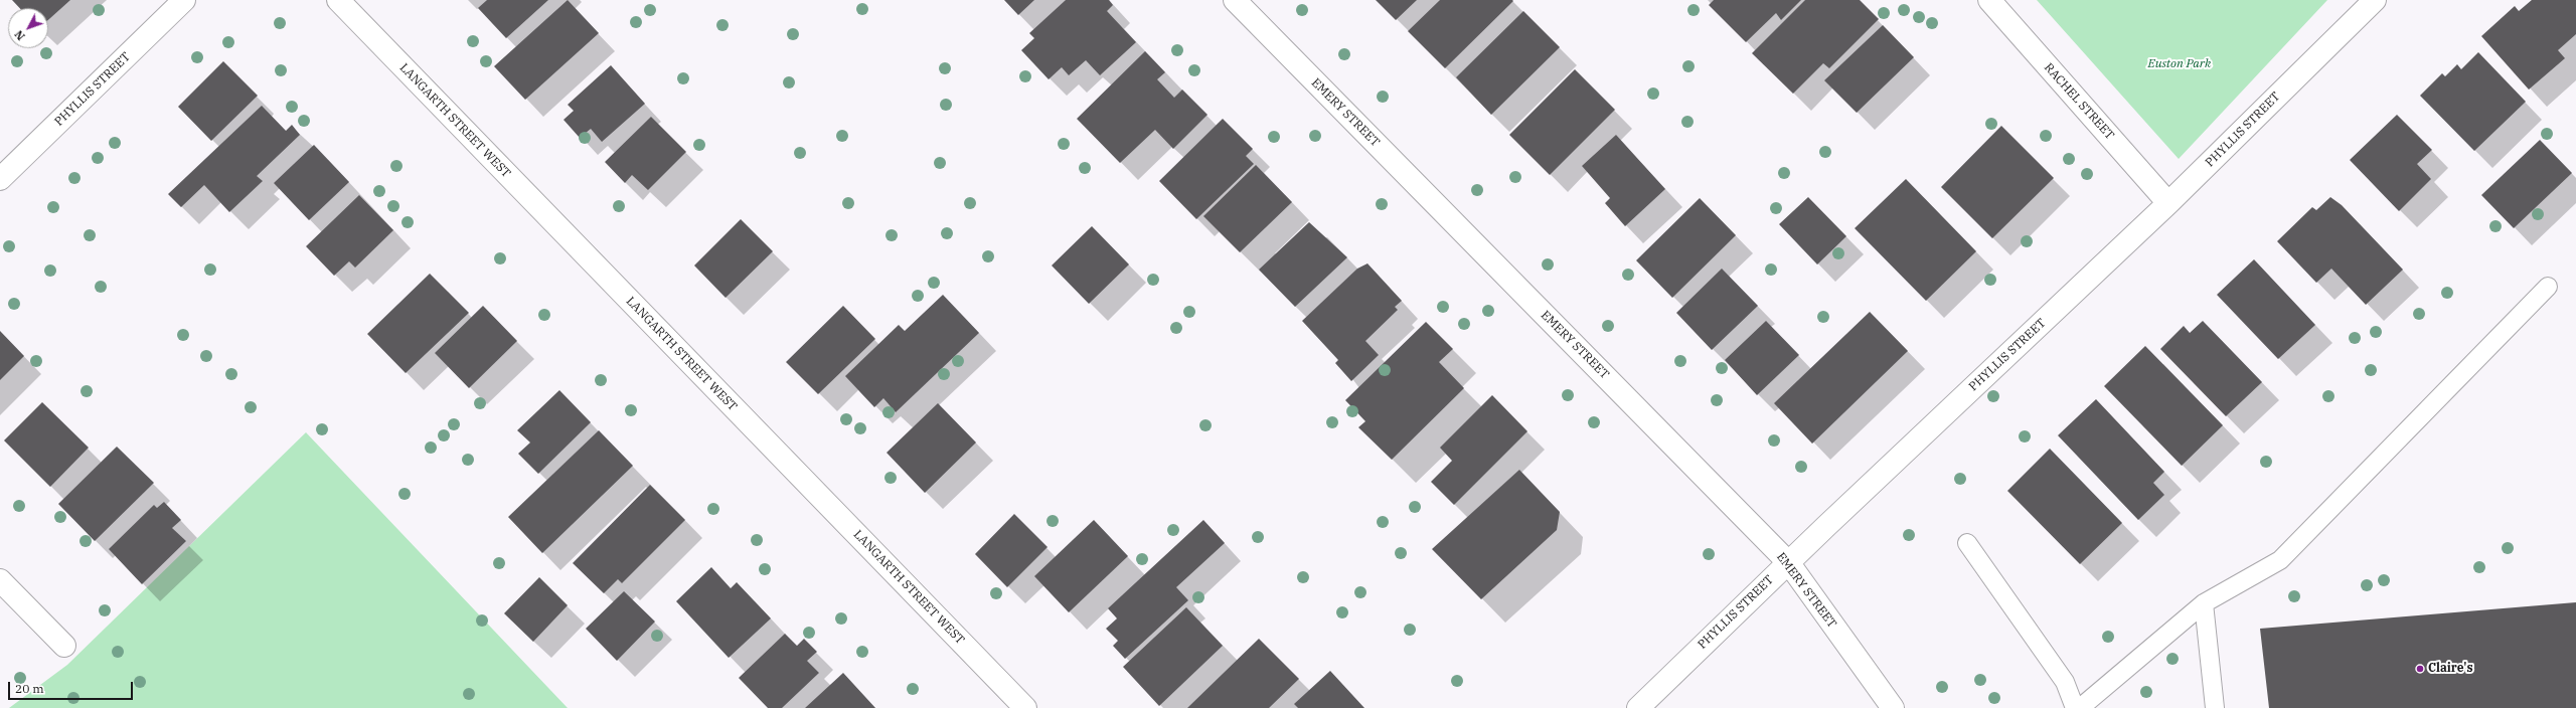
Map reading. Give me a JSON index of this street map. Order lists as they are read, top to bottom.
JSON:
{
  "streets": {
    "street": [
      "PHYLLIS STREET",
      "RACHEL STREET",
      "EMERY STREET",
      "LANGARTH STREET WEST"
    ]
  },
  "crossings": [
    ["PHYLLIS STREET", "RACHEL STREET"],
    ["PHYLLIS STREET", "EMERY STREET"]
  ],
  "parks": ["Euston Park"],
  "places": ["Claire's"],
  "scale_bar": "20 m",
  "north": "bottom left"
}
